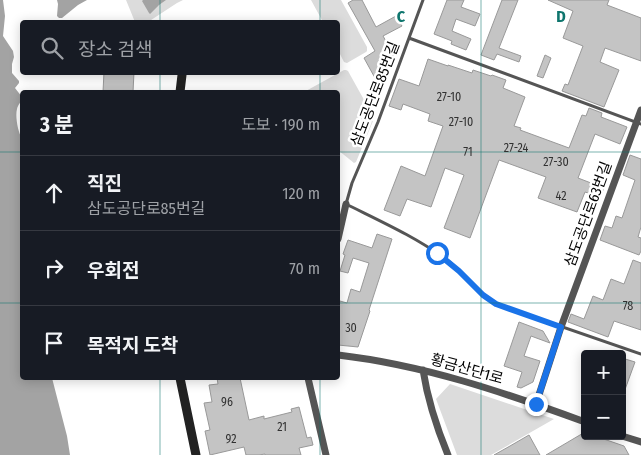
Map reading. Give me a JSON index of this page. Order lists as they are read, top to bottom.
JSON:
{
  "streets": {
    "street": ["삼도공단로63번길", "황금산단1로"],
    "lane": ["삼도공단로85번길"]
  },
  "crossings": [
    ["삼도공단로85번길", "삼도공단로63번길"],
    ["삼도공단로63번길", "황금산단1로"]
  ],
  "house_numbers": [
    "27-10",
    "27-10",
    "27-24",
    "71",
    "27-30",
    "42",
    "78",
    "30",
    "96",
    "21",
    "92"
  ],
  "page": {
    "search": "장소 검색",
    "heading": ["3 분", "도보 · 190 m"],
    "list": [
      ["직진", "삼도공단로85번길", "120 m"],
      ["우회전", "70 m"],
      "목적지 도착"
    ],
    "map_buttons": ["+", "−"]
  },
  "grid": {
    "columns": ["C", "D"]
  }
}
